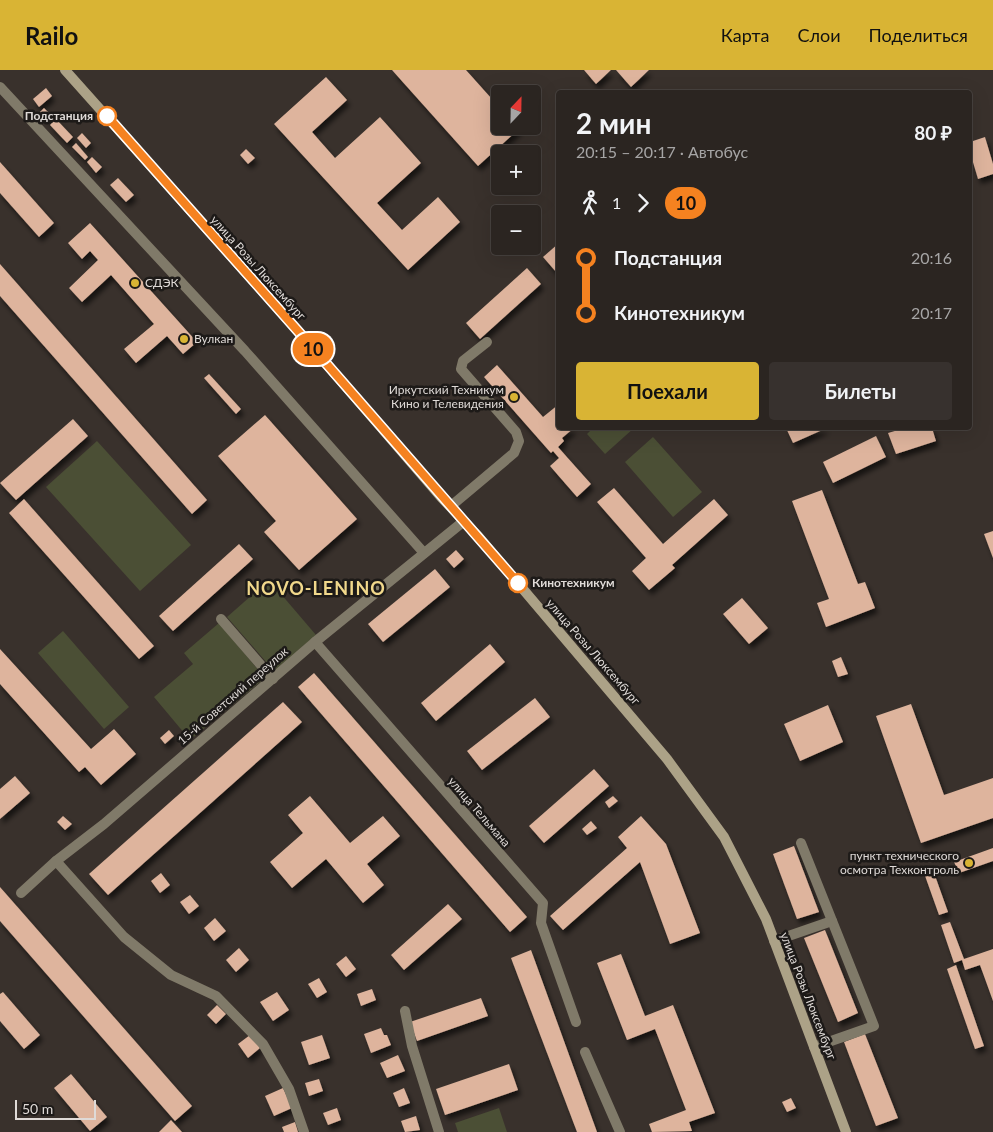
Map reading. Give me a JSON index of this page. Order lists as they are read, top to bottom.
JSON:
{
  "streets": {
    "main road": ["улица Розы Люксембург"],
    "street": ["15-й Советский переулок", "улица Тельмана"]
  },
  "crossings": [
    ["улица Розы Люксембург", "15-й Советский переулок"],
    ["15-й Советский переулок", "улица Тельмана"]
  ],
  "districts": ["NOVO-LENINO"],
  "places": [
    "Подстанция",
    "СДЭК",
    "Вулкан",
    "Иркутский Техникум Кино и Телевидения",
    "Кинотехникум",
    "пункт технического осмотра Техконтроль"
  ],
  "lines": ["bus line 10"],
  "scale_bar": "50 m",
  "north": "top",
  "page": {
    "header": "Railo",
    "nav": ["Карта", "Слои", "Поделиться"],
    "on_map": "10",
    "map_buttons": ["+", "−"],
    "heading": ["2 мин", "20:15 – 20:17 · Автобус", "80 ₽"],
    "legs": ["1", "10"],
    "list": [
      {
        "name": "Подстанция",
        "value": "20:16"
      },
      {
        "name": "Кинотехникум",
        "value": "20:17"
      }
    ],
    "buttons": ["Поехали", "Билеты"],
    "scale": "50 m"
  }
}
